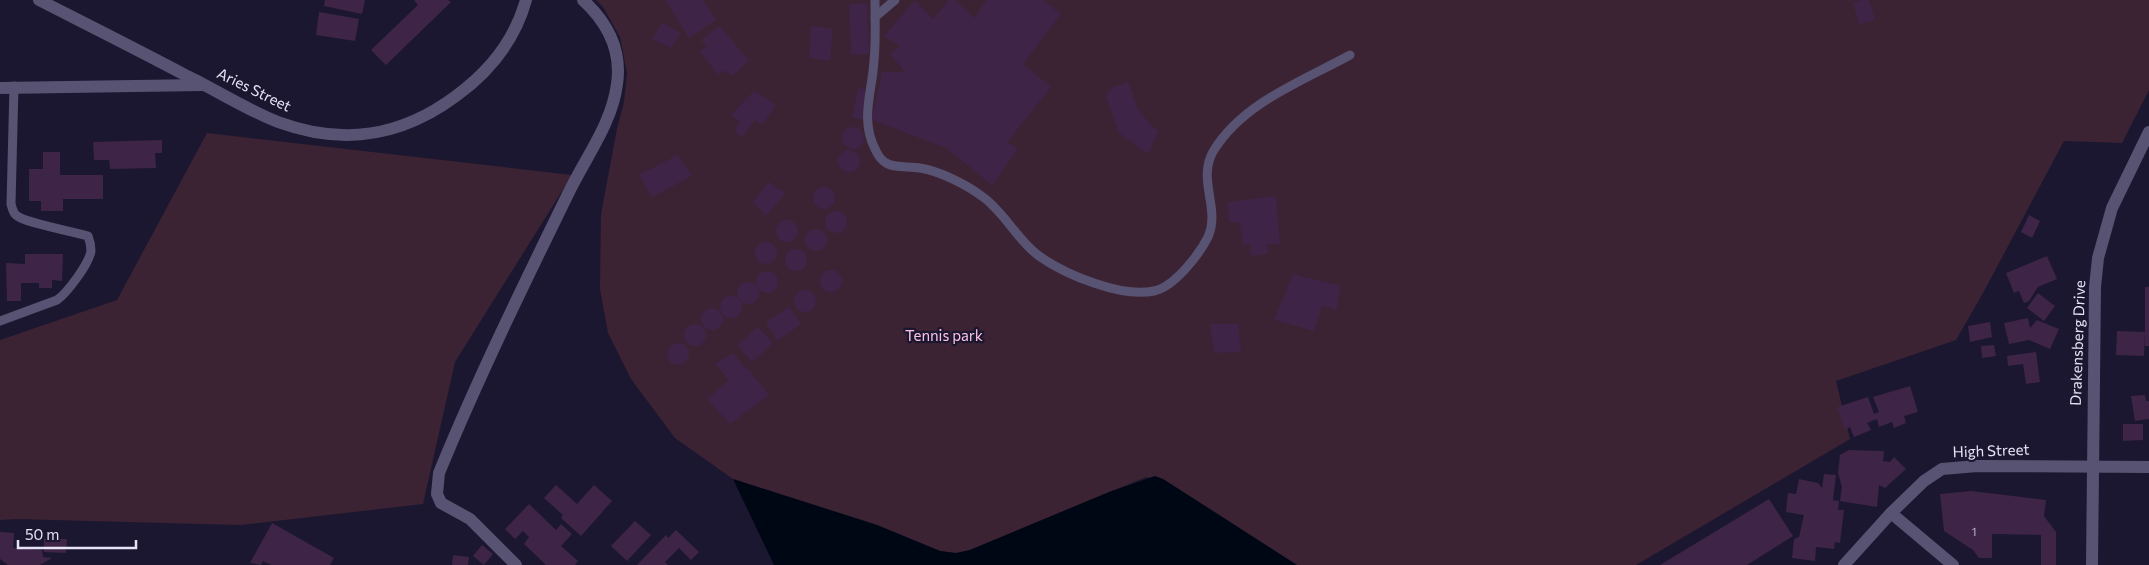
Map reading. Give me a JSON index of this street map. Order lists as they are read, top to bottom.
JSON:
{
  "streets": {
    "street": ["Aries Street", "Drakensberg Drive", "High Street"]
  },
  "crossings": [
    ["Drakensberg Drive", "High Street"]
  ],
  "parks": ["Tennis park"],
  "house_numbers": ["1"],
  "scale_bar": "50 m"
}
